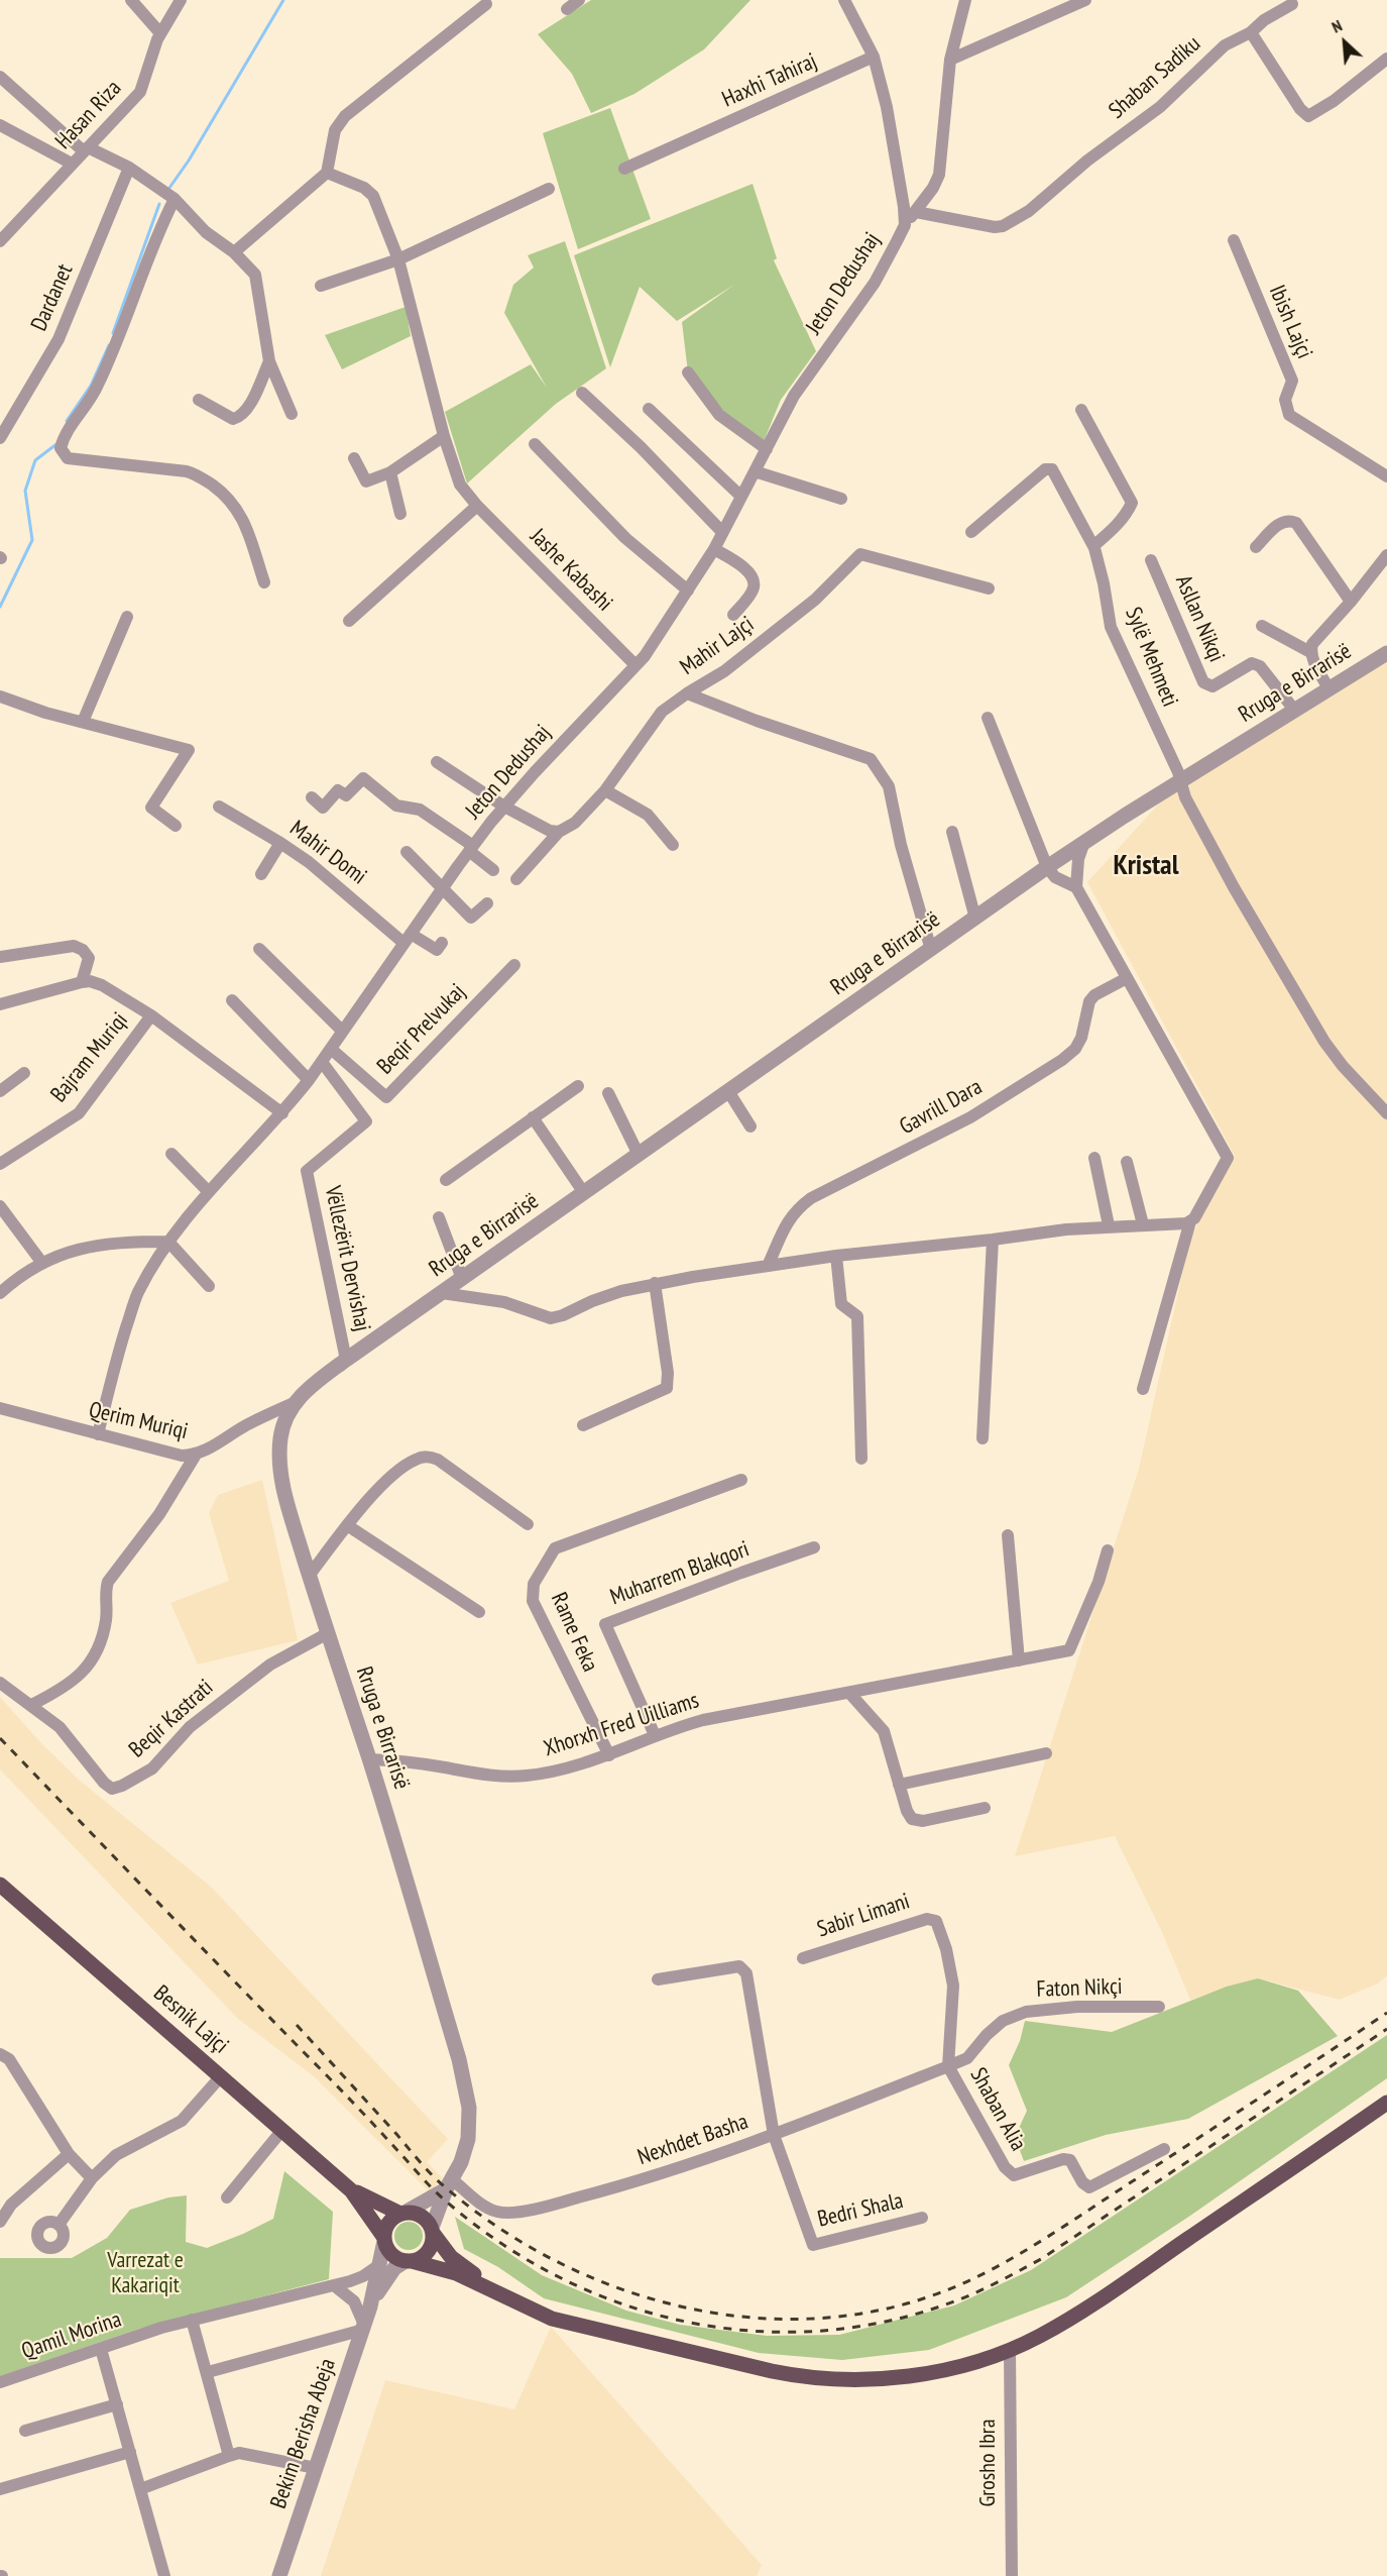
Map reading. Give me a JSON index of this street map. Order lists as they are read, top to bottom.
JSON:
{
  "streets": {
    "main road": ["Besnik Lajçi"],
    "street": [
      "Shaban Sadiku",
      "Haxhi Tahiraj",
      "Hasan Riza",
      "Jeton Dedushaj",
      "Dardanet",
      "Ibish Lajçi",
      "Jashe Kabashi",
      "Asllan Nikqi",
      "Mahir Lajçi",
      "Sylë Mehmeti",
      "Rruga e Birrarisë",
      "Mahir Domi",
      "Beqir Prelvukaj",
      "Bajram Muriqi",
      "Gavrill Dara",
      "Vëllezërit Dervishaj",
      "Qerim Muriqi",
      "Muharrem Blakqori",
      "Rame Feka",
      "Beqir Kastrati",
      "Xhorxh Fred Uilliams",
      "Sabir Limani",
      "Faton Nikçi",
      "Shaban Alia",
      "Nexhdet Basha",
      "Bedri Shala",
      "Qamil Morina",
      "Bekim Berisha Abeja",
      "Grosho Ibra"
    ]
  },
  "crossings": [
    ["Haxhi Tahiraj", "Jeton Dedushaj"],
    ["Jeton Dedushaj", "Jashe Kabashi"],
    ["Jeton Dedushaj", "Mahir Domi"],
    ["Jeton Dedushaj", "Beqir Prelvukaj"],
    ["Jeton Dedushaj", "Bajram Muriqi"],
    ["Jeton Dedushaj", "Vëllezërit Dervishaj"],
    ["Jeton Dedushaj", "Qerim Muriqi"],
    ["Asllan Nikqi", "Rruga e Birrarisë"],
    ["Sylë Mehmeti", "Rruga e Birrarisë"],
    ["Rruga e Birrarisë", "Vëllezërit Dervishaj"],
    ["Rruga e Birrarisë", "Qerim Muriqi"],
    ["Rruga e Birrarisë", "Beqir Kastrati"],
    ["Rruga e Birrarisë", "Xhorxh Fred Uilliams"],
    ["Rruga e Birrarisë", "Besnik Lajçi"],
    ["Rruga e Birrarisë", "Nexhdet Basha"],
    ["Rruga e Birrarisë", "Bekim Berisha Abeja"],
    ["Muharrem Blakqori", "Xhorxh Fred Uilliams"],
    ["Rame Feka", "Xhorxh Fred Uilliams"],
    ["Sabir Limani", "Faton Nikçi"],
    ["Sabir Limani", "Shaban Alia"],
    ["Sabir Limani", "Nexhdet Basha"],
    ["Faton Nikçi", "Shaban Alia"],
    ["Faton Nikçi", "Nexhdet Basha"],
    ["Besnik Lajçi", "Bekim Berisha Abeja"],
    ["Shaban Alia", "Nexhdet Basha"],
    ["Nexhdet Basha", "Bedri Shala"],
    ["Qamil Morina", "Bekim Berisha Abeja"]
  ],
  "districts": ["Kristal"],
  "parks": ["Varrezat e Kakariqit"],
  "north": "top left"
}
